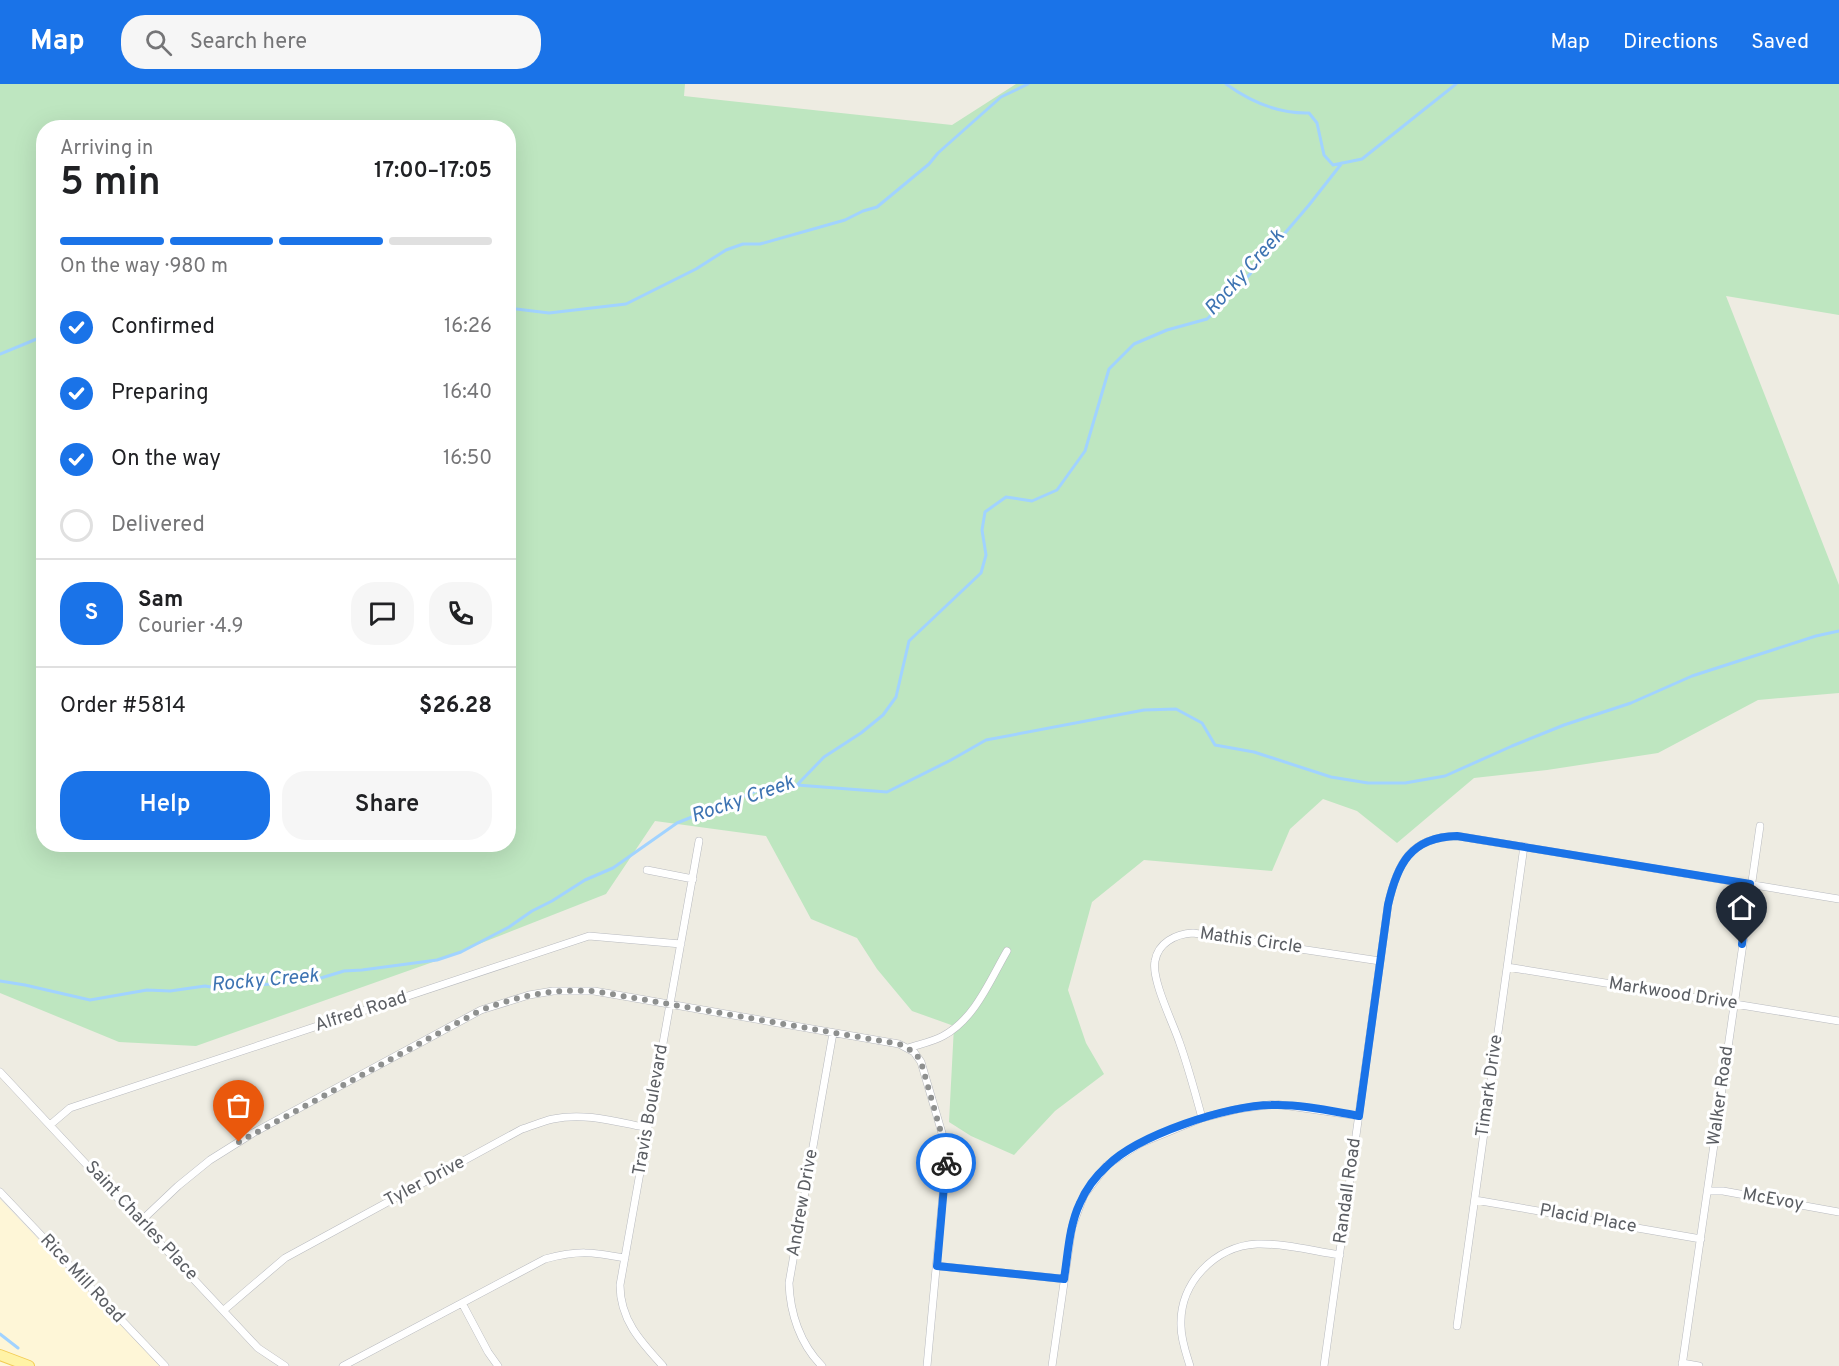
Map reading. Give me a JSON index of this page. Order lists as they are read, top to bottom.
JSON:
{
  "streets": {
    "street": [
      "Mathis Circle",
      "Markwood Drive",
      "Alfred Road",
      "Timark Drive",
      "Walker Road",
      "Travis Boulevard",
      "Tyler Drive",
      "Randall Road",
      "McEvoy",
      "Andrew Drive",
      "Placid Place",
      "Saint Charles Place",
      "Rice Mill Road"
    ]
  },
  "crossings": [
    ["Mathis Circle", "Randall Road"],
    ["Markwood Drive", "Timark Drive"],
    ["Markwood Drive", "Walker Road"],
    ["Alfred Road", "Travis Boulevard"],
    ["Alfred Road", "Saint Charles Place"],
    ["Timark Drive", "Randall Road"],
    ["Timark Drive", "Placid Place"],
    ["Walker Road", "McEvoy"],
    ["Walker Road", "Placid Place"],
    ["Travis Boulevard", "Tyler Drive"],
    ["Tyler Drive", "Saint Charles Place"]
  ],
  "water": ["Rocky Creek"],
  "page": {
    "header": "Map",
    "search": "Search here",
    "nav": ["Map", "Directions", "Saved"],
    "heading": ["5 min", "Arriving in", "17:00–17:05"],
    "panel": [
      "Sam",
      "Courier · 4.9",
      "Order #5814",
      "$26.28"
    ],
    "bar": "On the way · 980 m",
    "list": [
      ["Confirmed", "16:26"],
      ["Preparing", "16:40"],
      ["On the way", "16:50"],
      "Delivered"
    ],
    "round": "S",
    "buttons": ["Help", "Share"]
  }
}
